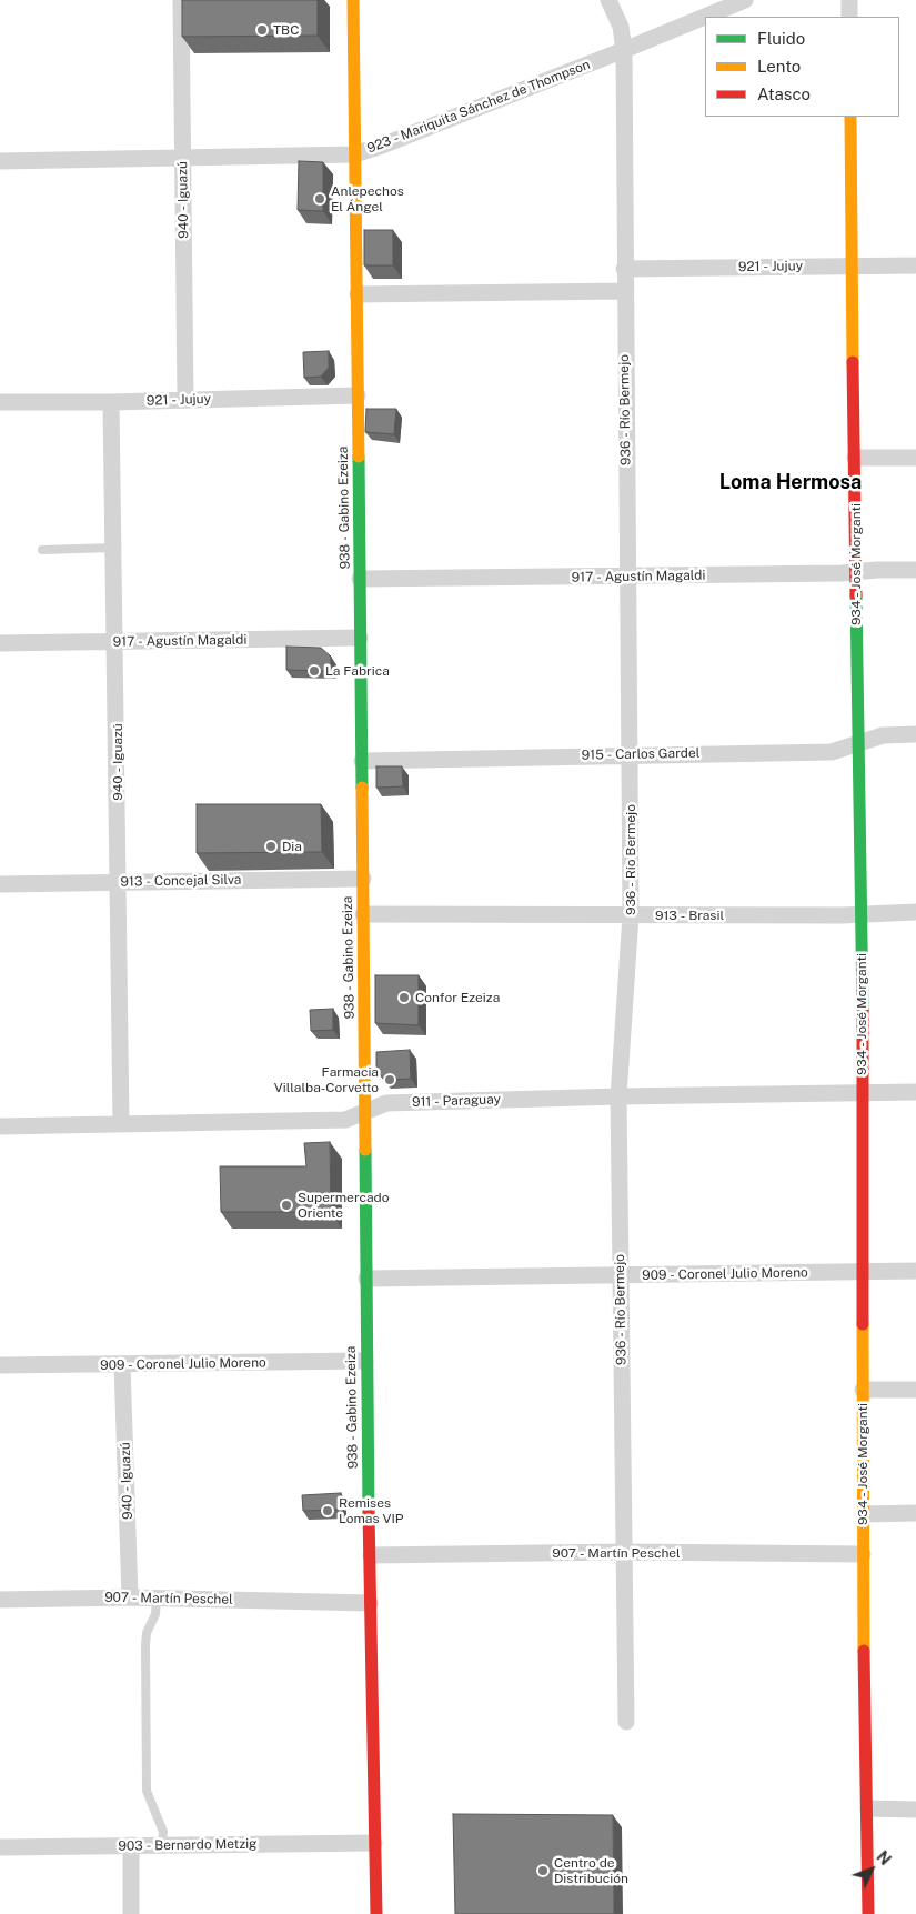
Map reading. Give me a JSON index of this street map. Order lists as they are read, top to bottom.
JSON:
{
  "streets": {
    "street": [
      "923 - Mariquita Sánchez de Thompson",
      "940 - Iguazú",
      "921 - Jujuy",
      "936 - Río Bermejo",
      "938 - Gabino Ezeiza",
      "934 - José Morganti",
      "917 - Agustín Magaldi",
      "915 - Carlos Gardel",
      "913 - Concejal Silva",
      "913 - Brasil",
      "911 - Paraguay",
      "909 - Coronel Julio Moreno",
      "907 - Martín Peschel",
      "903 - Bernardo Metzig"
    ]
  },
  "crossings": [
    ["923 - Mariquita Sánchez de Thompson", "940 - Iguazú"],
    ["923 - Mariquita Sánchez de Thompson", "936 - Río Bermejo"],
    ["923 - Mariquita Sánchez de Thompson", "938 - Gabino Ezeiza"],
    ["940 - Iguazú", "921 - Jujuy"],
    ["940 - Iguazú", "917 - Agustín Magaldi"],
    ["940 - Iguazú", "913 - Concejal Silva"],
    ["940 - Iguazú", "911 - Paraguay"],
    ["940 - Iguazú", "909 - Coronel Julio Moreno"],
    ["940 - Iguazú", "907 - Martín Peschel"],
    ["921 - Jujuy", "936 - Río Bermejo"],
    ["921 - Jujuy", "938 - Gabino Ezeiza"],
    ["921 - Jujuy", "934 - José Morganti"],
    ["936 - Río Bermejo", "917 - Agustín Magaldi"],
    ["936 - Río Bermejo", "915 - Carlos Gardel"],
    ["936 - Río Bermejo", "913 - Brasil"],
    ["936 - Río Bermejo", "911 - Paraguay"],
    ["936 - Río Bermejo", "909 - Coronel Julio Moreno"],
    ["936 - Río Bermejo", "907 - Martín Peschel"],
    ["938 - Gabino Ezeiza", "917 - Agustín Magaldi"],
    ["938 - Gabino Ezeiza", "915 - Carlos Gardel"],
    ["938 - Gabino Ezeiza", "913 - Concejal Silva"],
    ["938 - Gabino Ezeiza", "913 - Brasil"],
    ["938 - Gabino Ezeiza", "911 - Paraguay"],
    ["938 - Gabino Ezeiza", "909 - Coronel Julio Moreno"],
    ["938 - Gabino Ezeiza", "907 - Martín Peschel"],
    ["938 - Gabino Ezeiza", "903 - Bernardo Metzig"],
    ["934 - José Morganti", "917 - Agustín Magaldi"],
    ["934 - José Morganti", "915 - Carlos Gardel"],
    ["934 - José Morganti", "913 - Brasil"],
    ["934 - José Morganti", "911 - Paraguay"],
    ["934 - José Morganti", "909 - Coronel Julio Moreno"],
    ["934 - José Morganti", "907 - Martín Peschel"]
  ],
  "districts": ["Loma Hermosa"],
  "places": [
    "TBC",
    "Anlepechos El Ángel",
    "La Fabrica",
    "Dia",
    "Confor Ezeiza",
    "Farmacia Villalba-Corvetto",
    "Supermercado Oriente",
    "Remises Lomas VIP",
    "Centro de Distribución"
  ],
  "legend": ["Fluido", "Lento", "Atasco"],
  "north": "top right"
}
